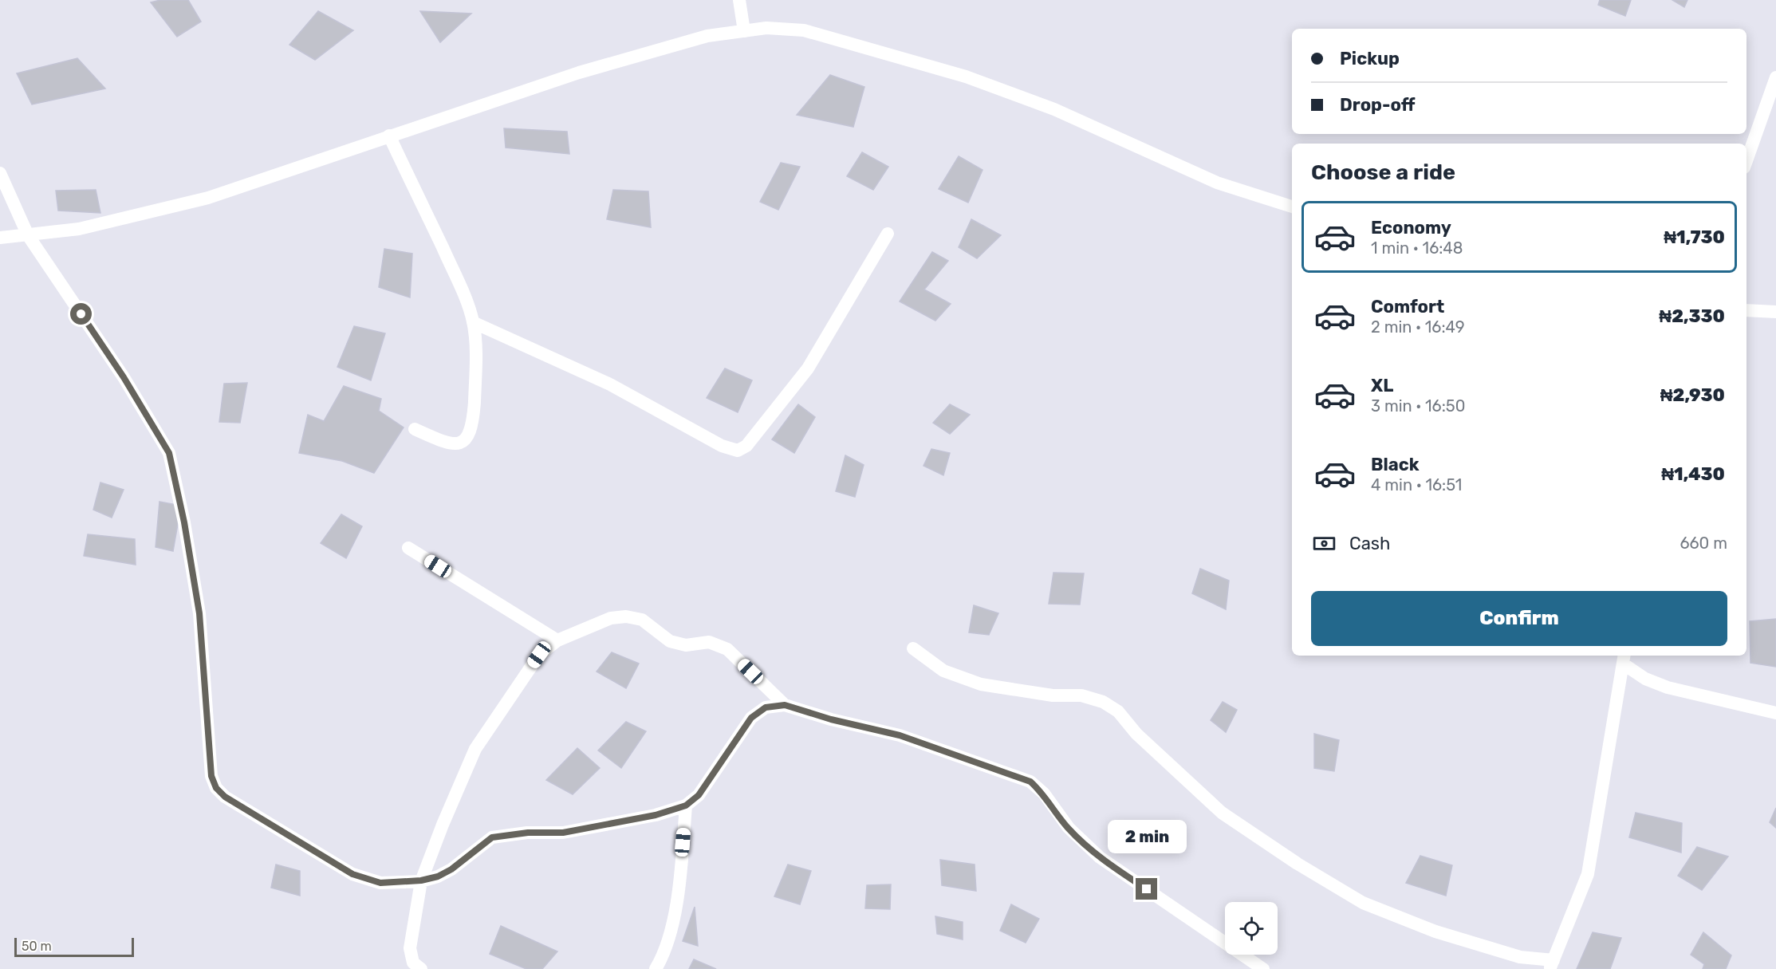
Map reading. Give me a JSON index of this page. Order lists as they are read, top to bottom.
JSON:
{
  "scale_bar": "50 m",
  "page": {
    "banner": ["Pickup", "Drop-off"],
    "heading": "Choose a ride",
    "list": [
      {
        "name": "Economy",
        "note": "1 min · 16:48",
        "value": "₦1,730"
      },
      {
        "name": "Comfort",
        "note": "2 min · 16:49",
        "value": "₦2,330"
      },
      {
        "name": "XL",
        "note": "3 min · 16:50",
        "value": "₦2,930"
      },
      {
        "name": "Black",
        "note": "4 min · 16:51",
        "value": "₦1,430"
      }
    ],
    "pay": ["Cash", "660 m"],
    "buttons": "Confirm",
    "bubble": "2 min",
    "scale": "50 m"
  }
}
